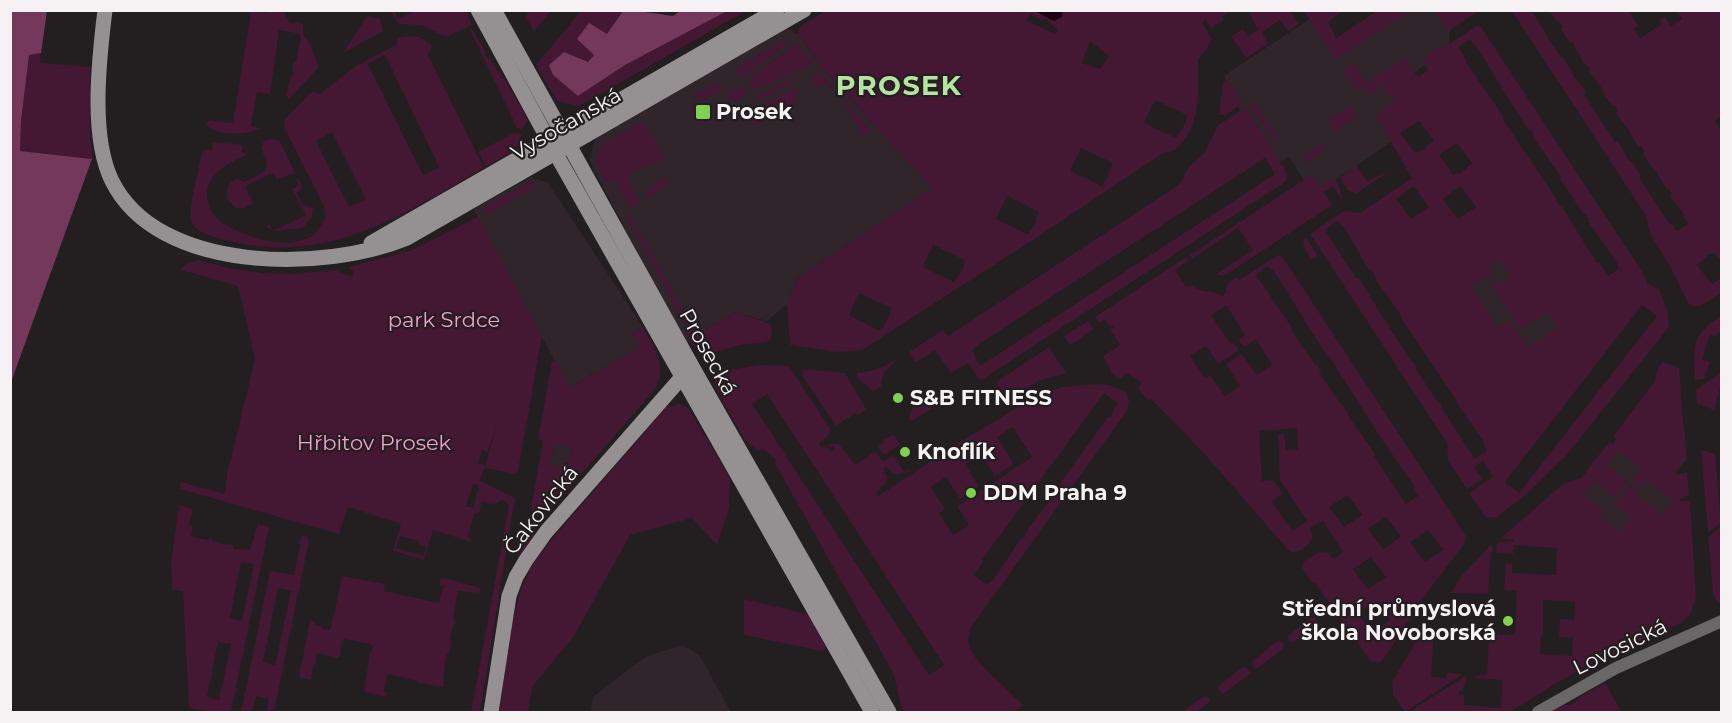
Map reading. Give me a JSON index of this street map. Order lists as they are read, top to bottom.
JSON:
{
  "streets": {
    "main road": ["Vysočanská", "Prosecká", "Čakovická"],
    "street": ["Lovosická"]
  },
  "crossings": [
    ["Vysočanská", "Prosecká"],
    ["Prosecká", "Čakovická"]
  ],
  "districts": ["PROSEK"],
  "parks": ["park Srdce", "Hřbitov Prosek"],
  "places": {
    "transit": ["Prosek"],
    "other": [
      "S&B FITNESS",
      "Knoflík",
      "DDM Praha 9",
      "Střední průmyslová škola Novoborská"
    ]
  }
}
